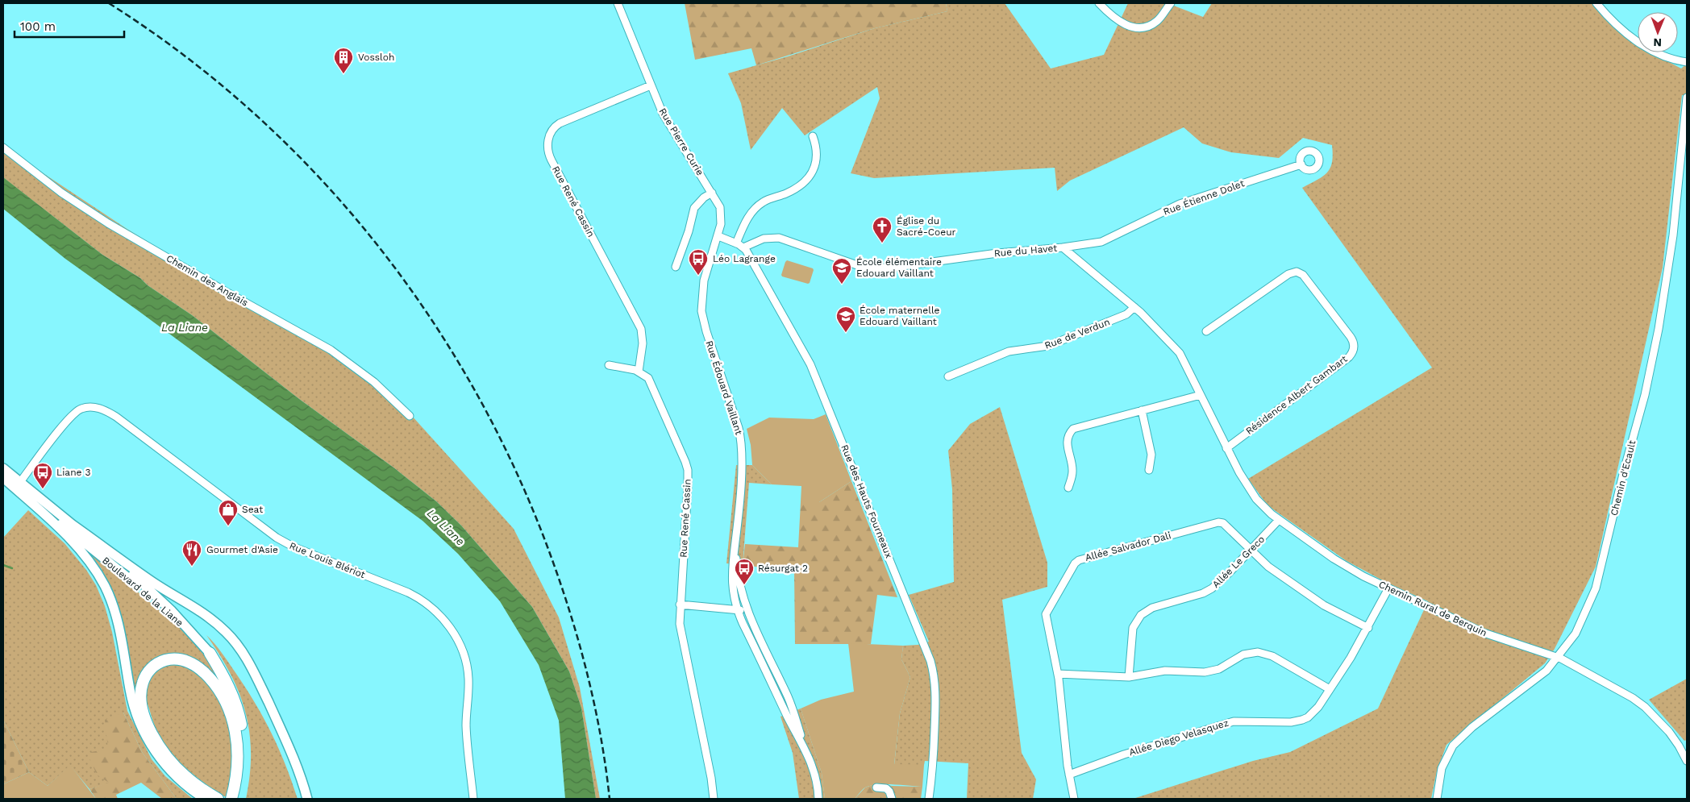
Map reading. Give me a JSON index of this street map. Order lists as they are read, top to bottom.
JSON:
{
  "streets": {
    "main road": ["Boulevard de la Liane"],
    "street": [
      "Rue Pierre Curie",
      "Rue Étienne Dolet",
      "Rue René Cassin",
      "Rue du Havet",
      "Chemin des Anglais",
      "Rue de Verdun",
      "Rue Édouard Vaillant",
      "Résidence Albert Gambart",
      "Chemin d'Ecault",
      "Rue des Hauts Fourneaux",
      "Allée Salvador Dali",
      "Rue Louis Blériot",
      "Allée Le Greco",
      "Chemin Rural de Berquin",
      "Allée Diego Velasquez"
    ]
  },
  "crossings": [
    ["Rue Pierre Curie", "Rue René Cassin"],
    ["Rue Pierre Curie", "Rue Édouard Vaillant"],
    ["Rue Pierre Curie", "Rue des Hauts Fourneaux"],
    ["Rue Étienne Dolet", "Rue du Havet"],
    ["Rue du Havet", "Rue de Verdun"],
    ["Rue du Havet", "Résidence Albert Gambart"],
    ["Rue du Havet", "Rue des Hauts Fourneaux"],
    ["Rue du Havet", "Chemin Rural de Berquin"],
    ["Rue Édouard Vaillant", "Rue des Hauts Fourneaux"],
    ["Chemin d'Ecault", "Chemin Rural de Berquin"],
    ["Allée Salvador Dali", "Allée Le Greco"],
    ["Allée Salvador Dali", "Allée Diego Velasquez"],
    ["Rue Louis Blériot", "Boulevard de la Liane"],
    ["Allée Le Greco", "Chemin Rural de Berquin"],
    ["Chemin Rural de Berquin", "Allée Diego Velasquez"]
  ],
  "water": ["La Liane"],
  "places": {
    "building": ["Vossloh"],
    "church": ["Église du Sacré-Coeur"],
    "bus stop": ["Léo Lagrange", "Liane 3", "Résurgat 2"],
    "school or university": ["École élémentaire Edouard Vaillant", "École maternelle Edouard Vaillant"],
    "shop": ["Seat"],
    "restaurant": ["Gourmet d'Asie"]
  },
  "scale_bar": "100 m",
  "north": "bottom"
}
